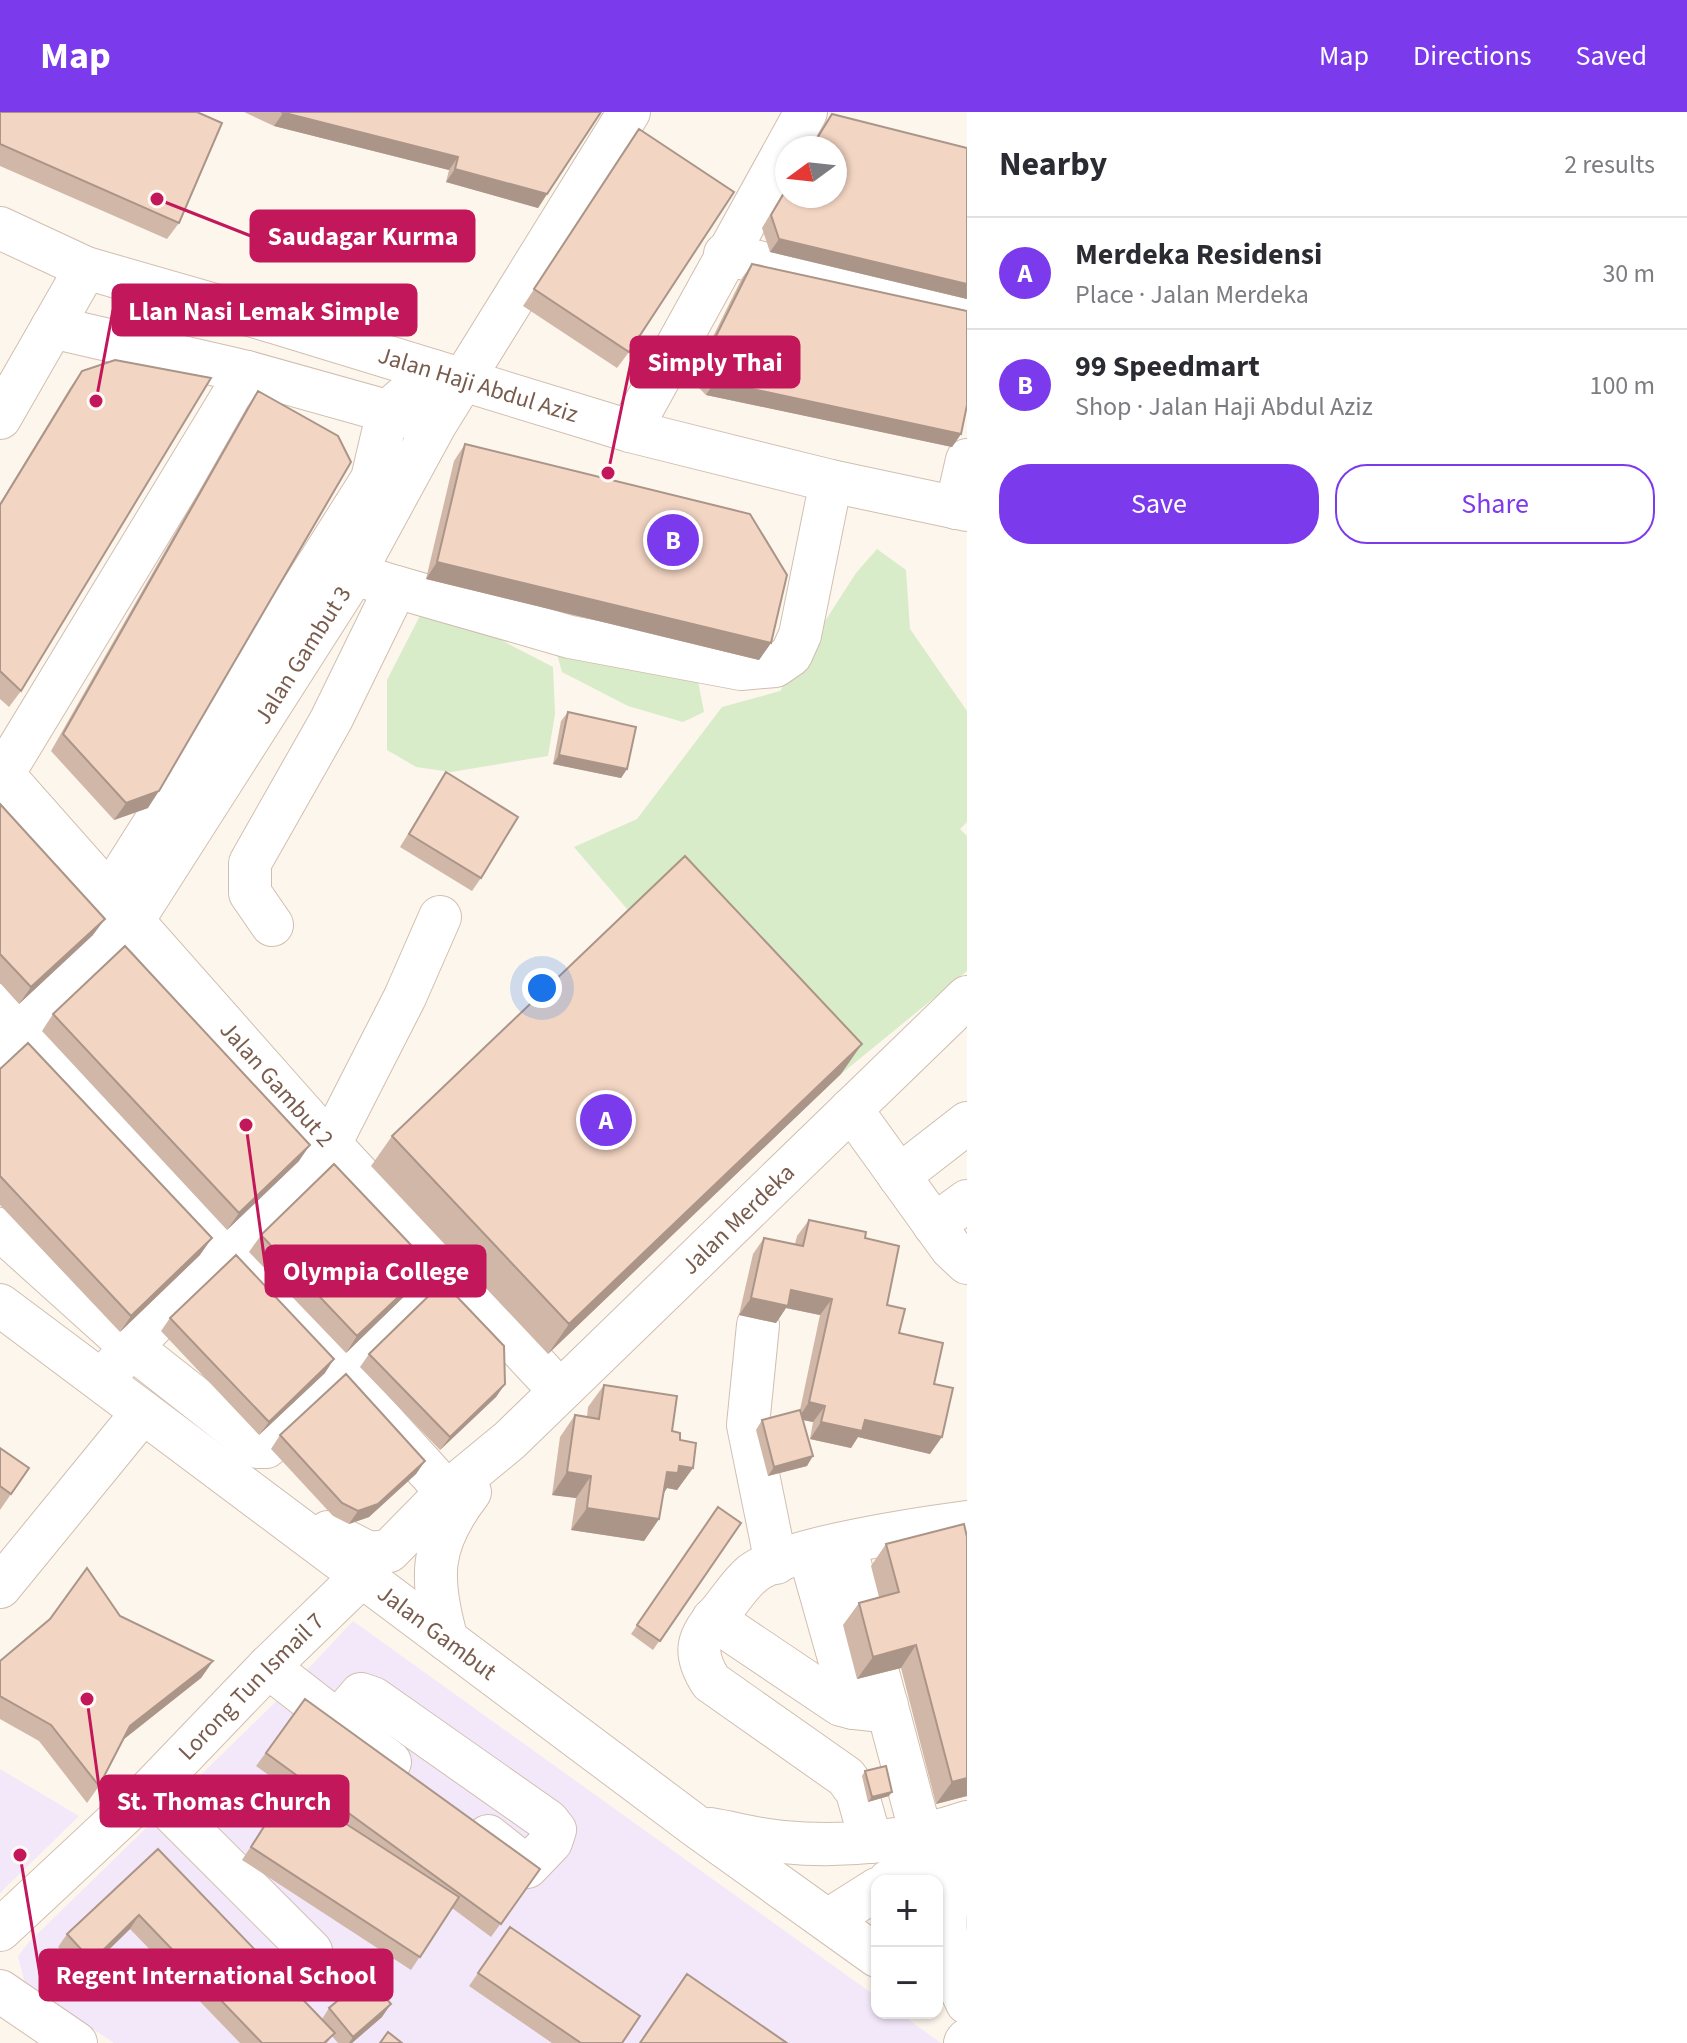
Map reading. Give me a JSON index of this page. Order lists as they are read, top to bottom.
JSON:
{
  "streets": {
    "street": [
      "Jalan Haji Abdul Aziz",
      "Jalan Gambut 3",
      "Jalan Gambut 2",
      "Jalan Merdeka",
      "Jalan Gambut",
      "Lorong Tun Ismail 7"
    ]
  },
  "crossings": [
    ["Jalan Haji Abdul Aziz", "Jalan Gambut 3"],
    ["Jalan Gambut 3", "Jalan Gambut 2"],
    ["Jalan Gambut 2", "Jalan Merdeka"],
    ["Jalan Merdeka", "Jalan Gambut"],
    ["Jalan Gambut", "Lorong Tun Ismail 7"]
  ],
  "places": [
    "Saudagar Kurma",
    "Llan Nasi Lemak Simple",
    "Simply Thai",
    "Olympia College",
    "St. Thomas Church",
    "Regent International School"
  ],
  "north": "left",
  "page": {
    "header": "Map",
    "nav": ["Map", "Directions", "Saved"],
    "heading": ["Nearby", "2 results"],
    "list": [
      {
        "mark": "A",
        "name": "Merdeka Residensi",
        "note": "Place · Jalan Merdeka",
        "value": "30 m"
      },
      {
        "mark": "B",
        "name": "99 Speedmart",
        "note": "Shop · Jalan Haji Abdul Aziz",
        "value": "100 m"
      }
    ],
    "buttons": ["Save", "Share"],
    "pins": ["B", "A"],
    "map_buttons": ["+", "−"]
  }
}
